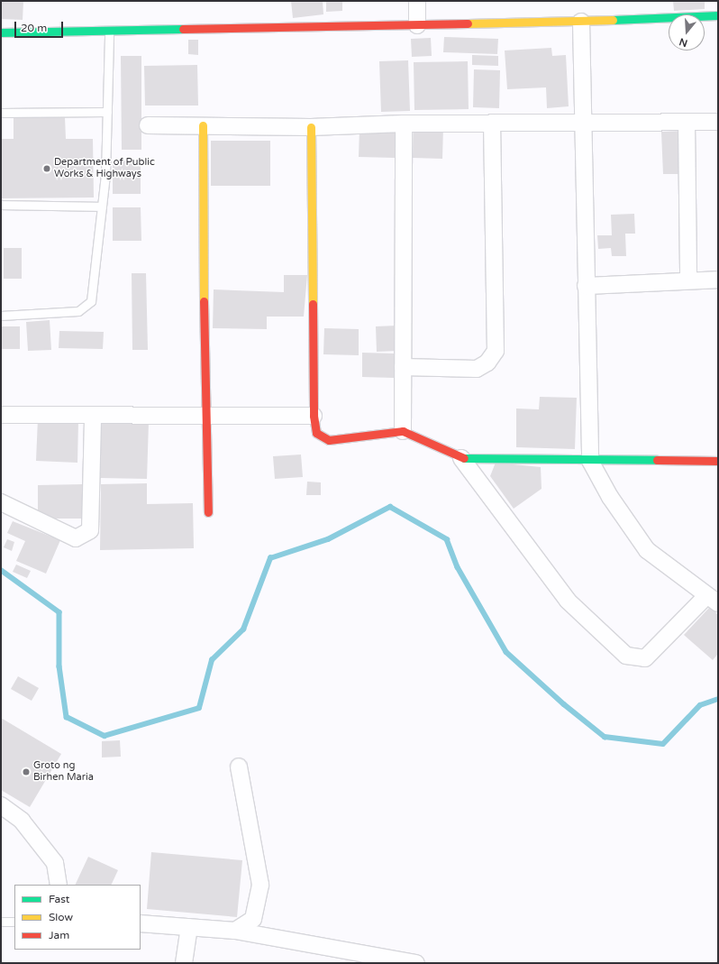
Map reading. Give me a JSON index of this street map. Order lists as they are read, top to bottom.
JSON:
{
  "places": ["Department of Public Works & Highways", "Groto ng Birhen Maria"],
  "legend": ["Fast", "Slow", "Jam"],
  "scale_bar": "20 m",
  "north": "bottom"
}
